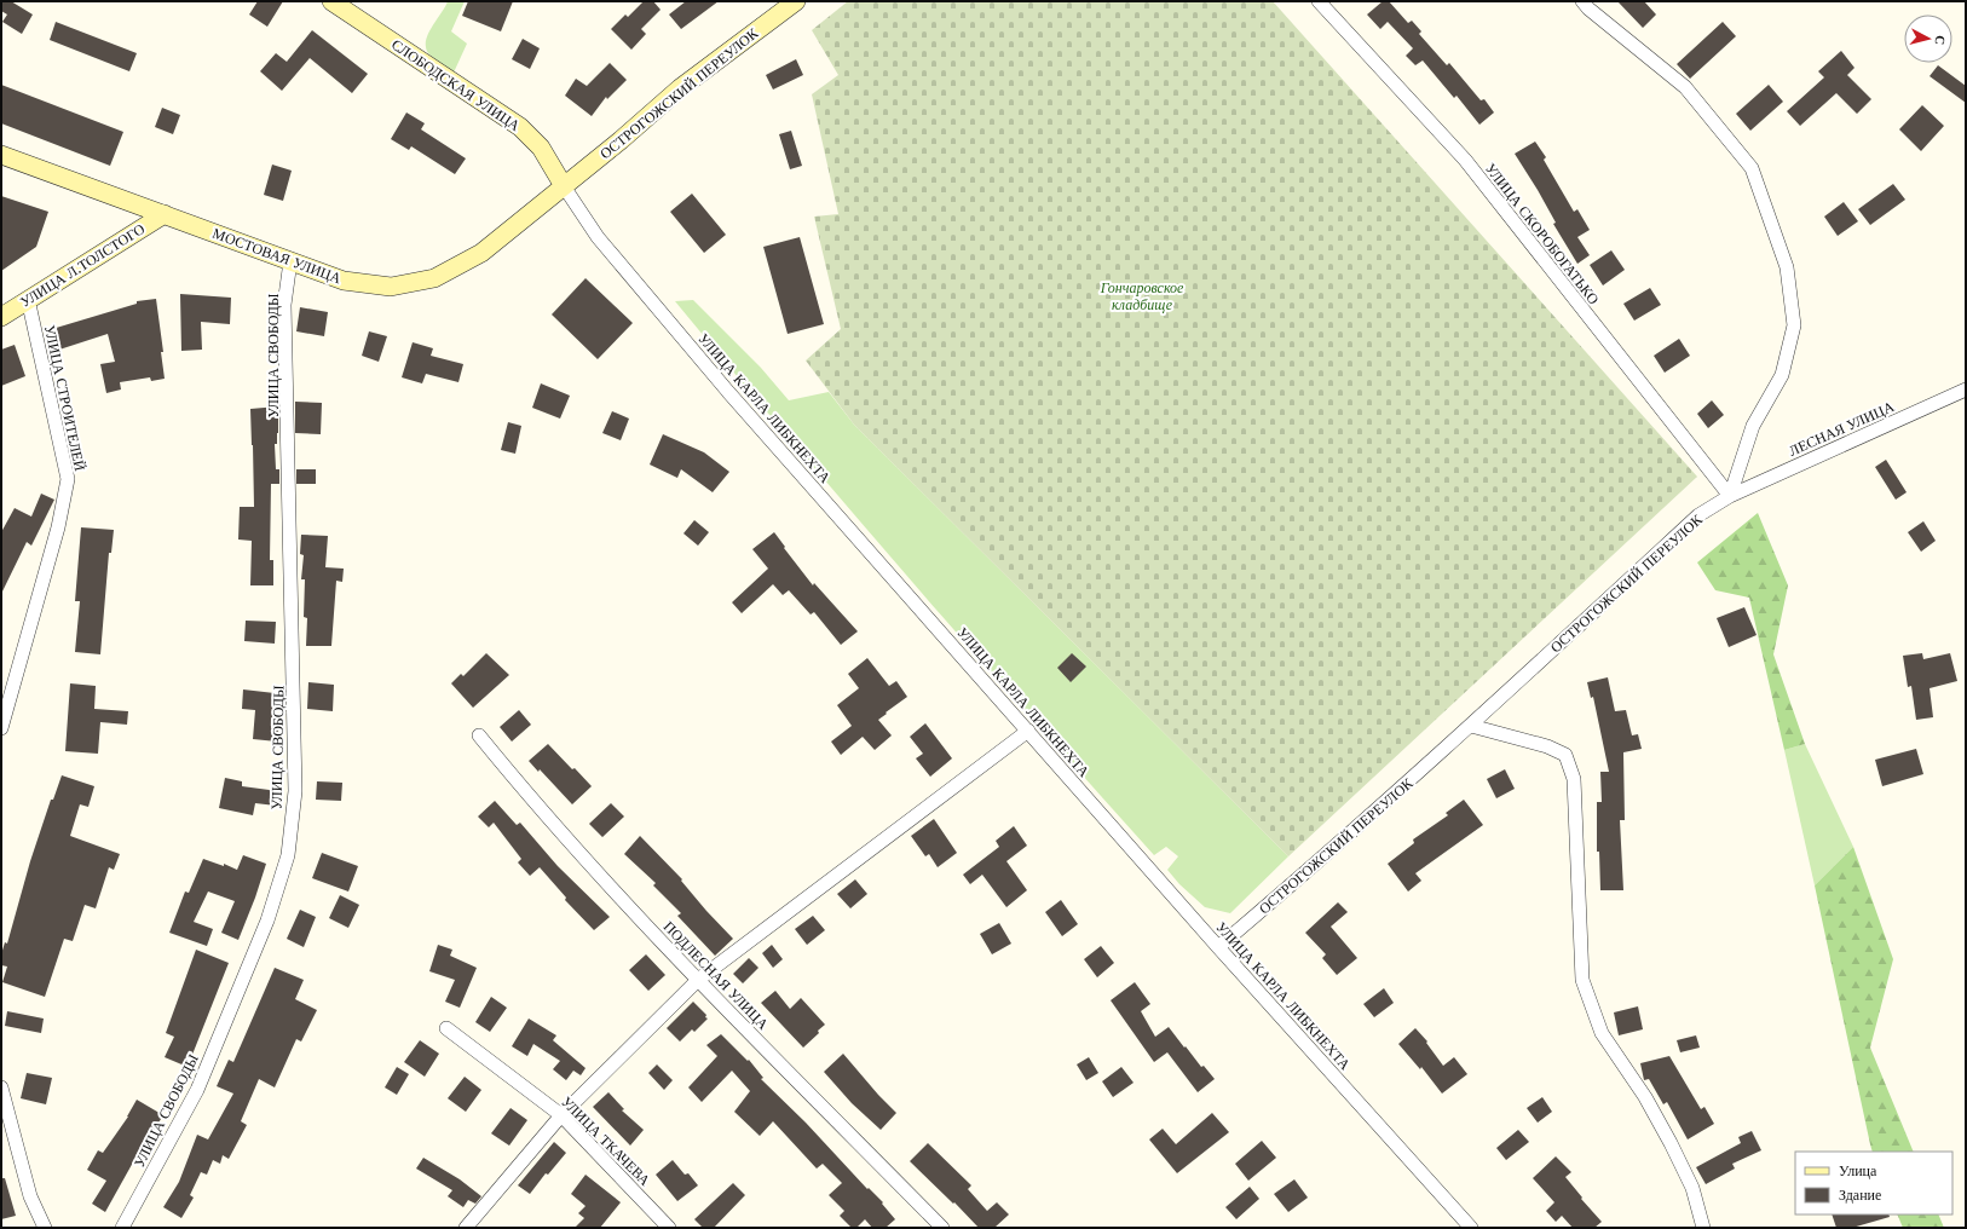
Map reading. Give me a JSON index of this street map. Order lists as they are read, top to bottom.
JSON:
{
  "streets": {
    "main road": [
      "СЛОБОДСКАЯ УЛИЦА",
      "ОСТРОГОЖСКИЙ ПЕРЕУЛОК",
      "МОСТОВАЯ УЛИЦА",
      "УЛИЦА Л.ТОЛСТОГО"
    ],
    "street": [
      "УЛИЦА СКОРОБОГАТЬКО",
      "УЛИЦА СВОБОДЫ",
      "УЛИЦА СТРОИТЕЛЕЙ",
      "УЛИЦА КАРЛА ЛИБКНЕХТА",
      "ЛЕСНАЯ УЛИЦА",
      "ПОДЛЕСНАЯ УЛИЦА",
      "УЛИЦА ТКАЧЕВА"
    ]
  },
  "crossings": [
    ["СЛОБОДСКАЯ УЛИЦА", "ОСТРОГОЖСКИЙ ПЕРЕУЛОК"],
    ["СЛОБОДСКАЯ УЛИЦА", "МОСТОВАЯ УЛИЦА"],
    ["СЛОБОДСКАЯ УЛИЦА", "УЛИЦА КАРЛА ЛИБКНЕХТА"],
    ["ОСТРОГОЖСКИЙ ПЕРЕУЛОК", "УЛИЦА СКОРОБОГАТЬКО"],
    ["ОСТРОГОЖСКИЙ ПЕРЕУЛОК", "МОСТОВАЯ УЛИЦА"],
    ["ОСТРОГОЖСКИЙ ПЕРЕУЛОК", "УЛИЦА КАРЛА ЛИБКНЕХТА"],
    ["ОСТРОГОЖСКИЙ ПЕРЕУЛОК", "ЛЕСНАЯ УЛИЦА"],
    ["УЛИЦА СКОРОБОГАТЬКО", "ЛЕСНАЯ УЛИЦА"],
    ["МОСТОВАЯ УЛИЦА", "УЛИЦА Л.ТОЛСТОГО"],
    ["МОСТОВАЯ УЛИЦА", "УЛИЦА СВОБОДЫ"],
    ["МОСТОВАЯ УЛИЦА", "УЛИЦА КАРЛА ЛИБКНЕХТА"],
    ["УЛИЦА Л.ТОЛСТОГО", "УЛИЦА СТРОИТЕЛЕЙ"]
  ],
  "parks": ["Гончаровское кладбище"],
  "legend": ["Улица", "Здание"],
  "north": "right"
}
